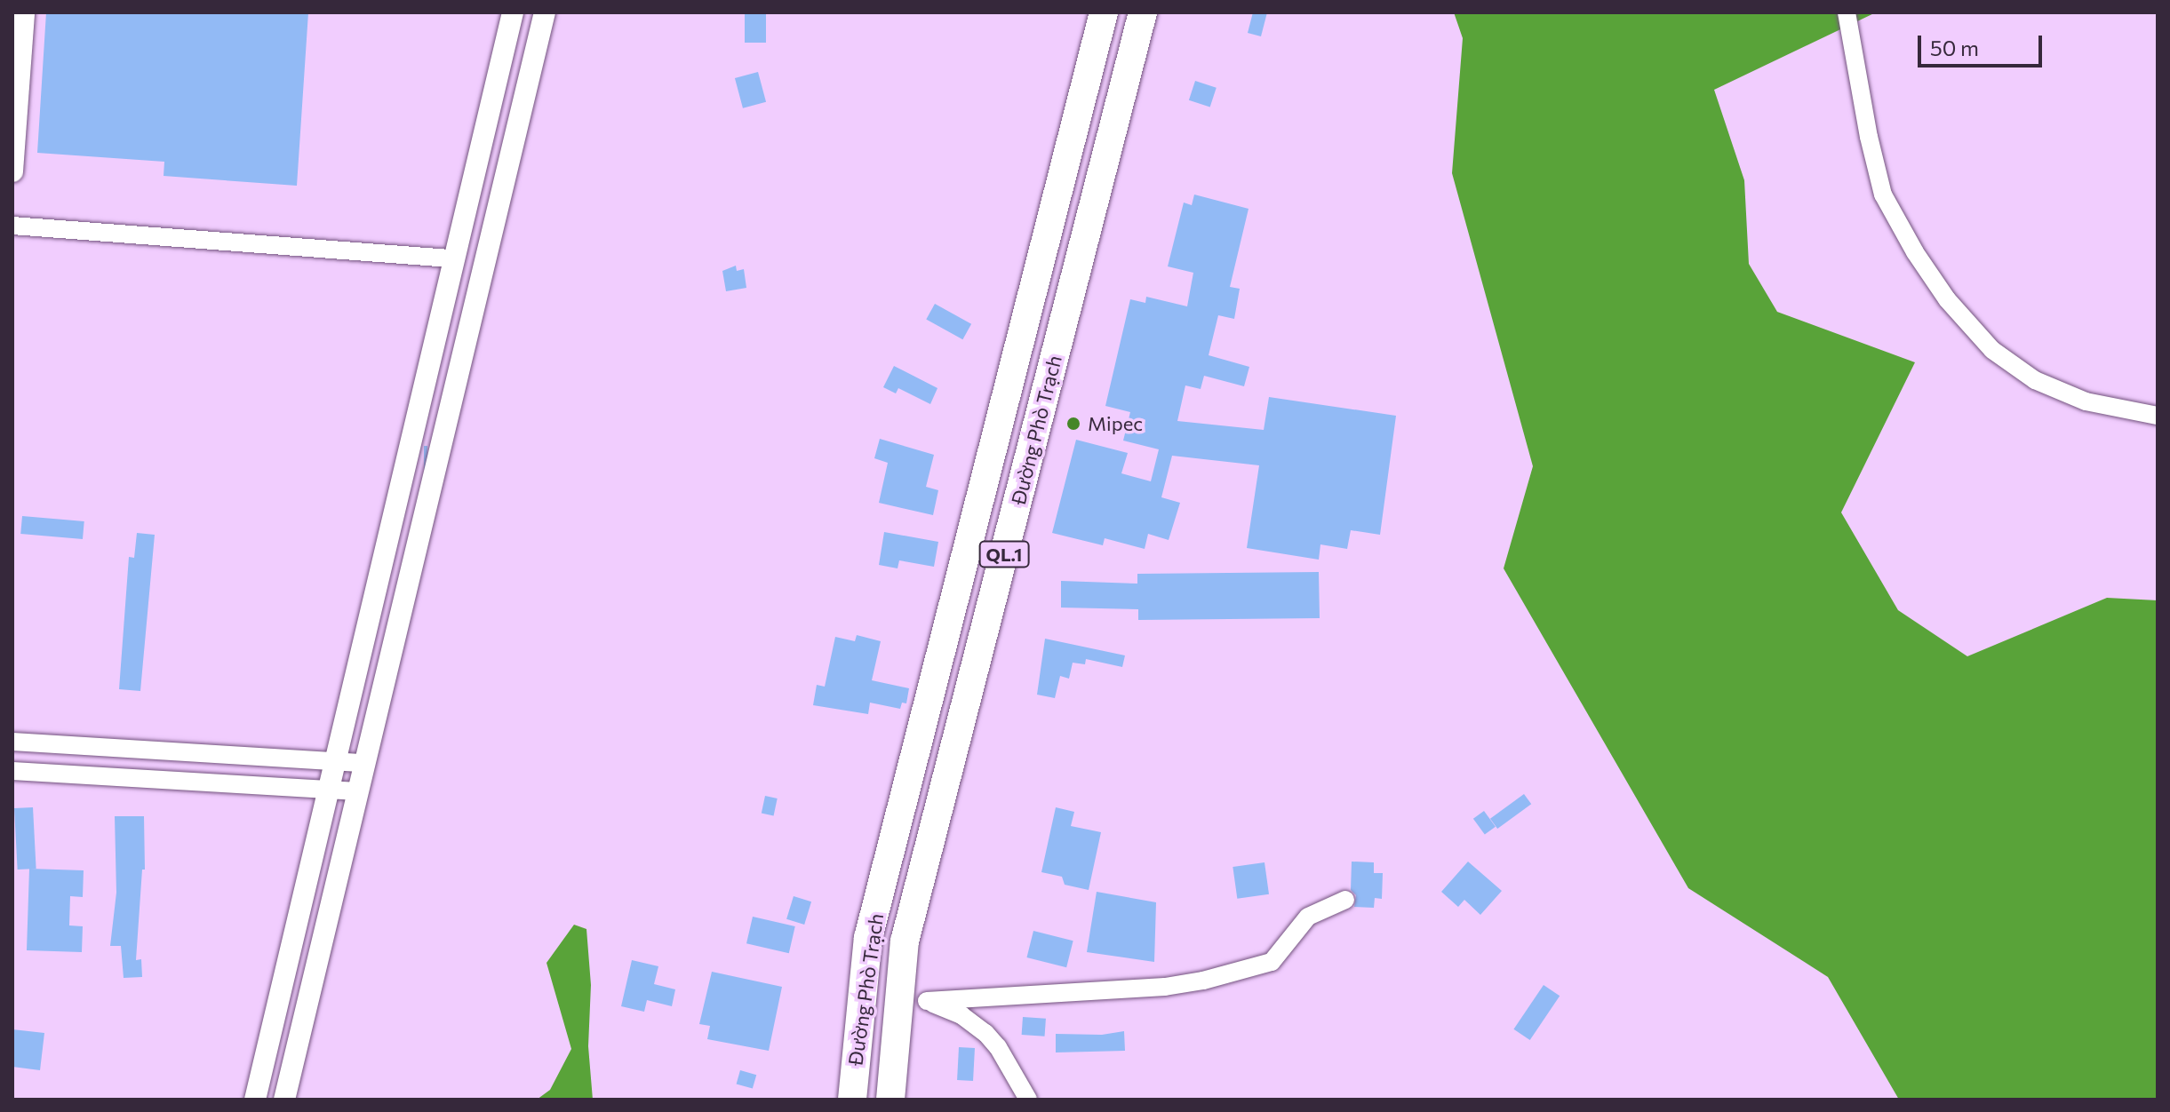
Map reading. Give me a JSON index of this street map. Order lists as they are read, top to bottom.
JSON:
{
  "streets": {
    "highway": ["Đường Phò Trạch", "QL.1"]
  },
  "places": ["Mipec"],
  "scale_bar": "50 m"
}
